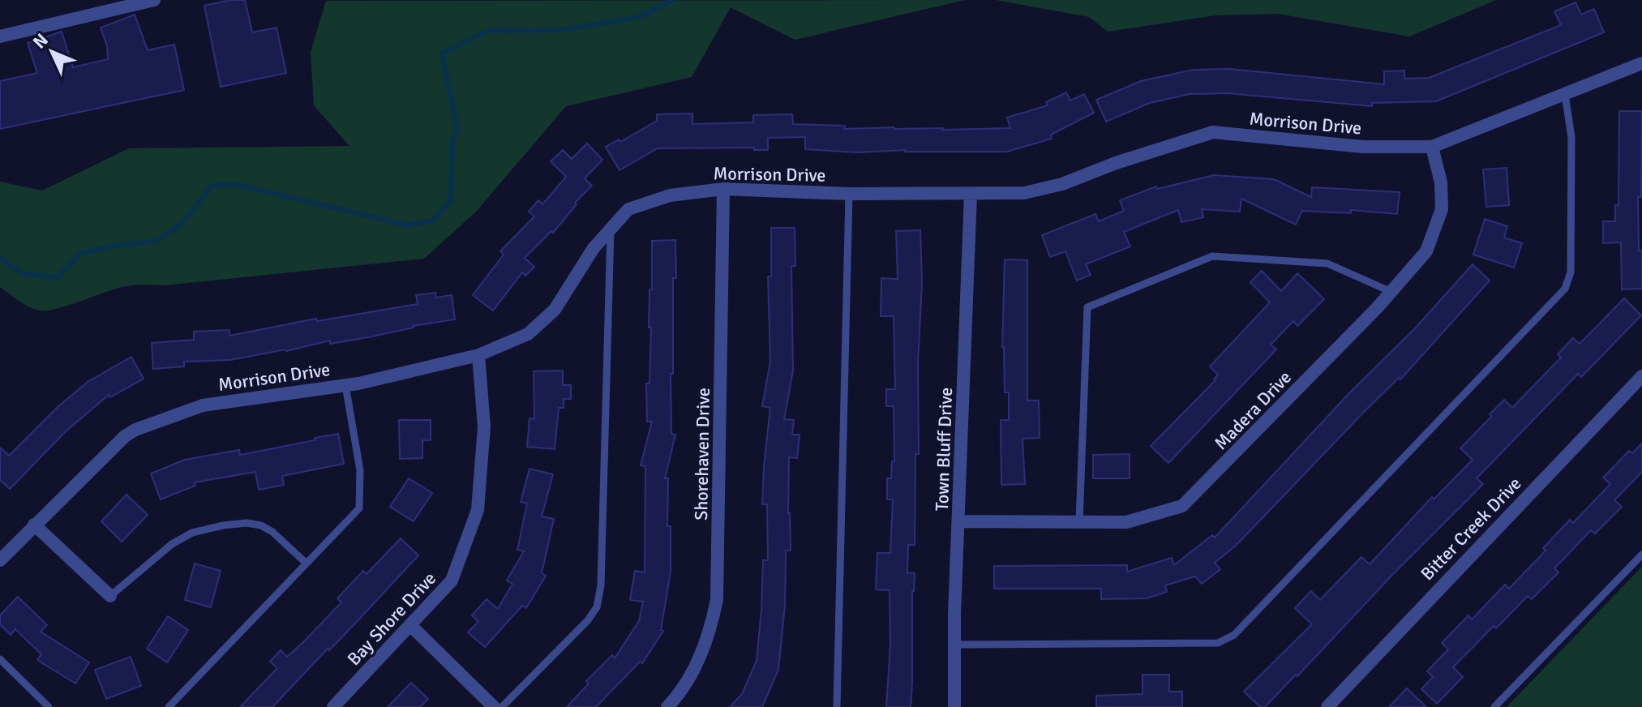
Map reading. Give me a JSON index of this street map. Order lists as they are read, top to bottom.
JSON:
{
  "streets": {
    "street": [
      "Morrison Drive",
      "Madera Drive",
      "Town Bluff Drive",
      "Shorehaven Drive",
      "Bitter Creek Drive",
      "Bay Shore Drive"
    ]
  },
  "crossings": [
    ["Morrison Drive", "Madera Drive"],
    ["Morrison Drive", "Town Bluff Drive"],
    ["Morrison Drive", "Shorehaven Drive"],
    ["Morrison Drive", "Bay Shore Drive"],
    ["Madera Drive", "Town Bluff Drive"]
  ],
  "north": "top left"
}
